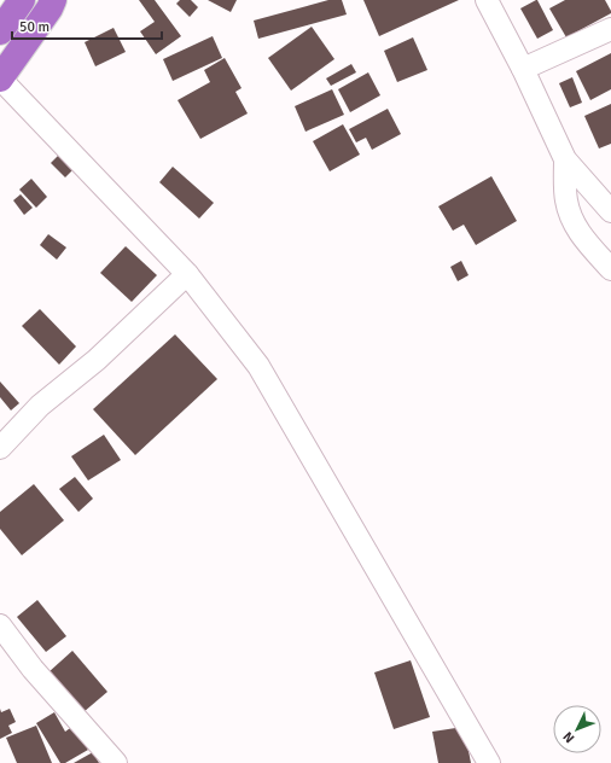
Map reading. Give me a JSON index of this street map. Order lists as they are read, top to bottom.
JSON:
{
  "scale_bar": "50 m",
  "north": "bottom left"
}
